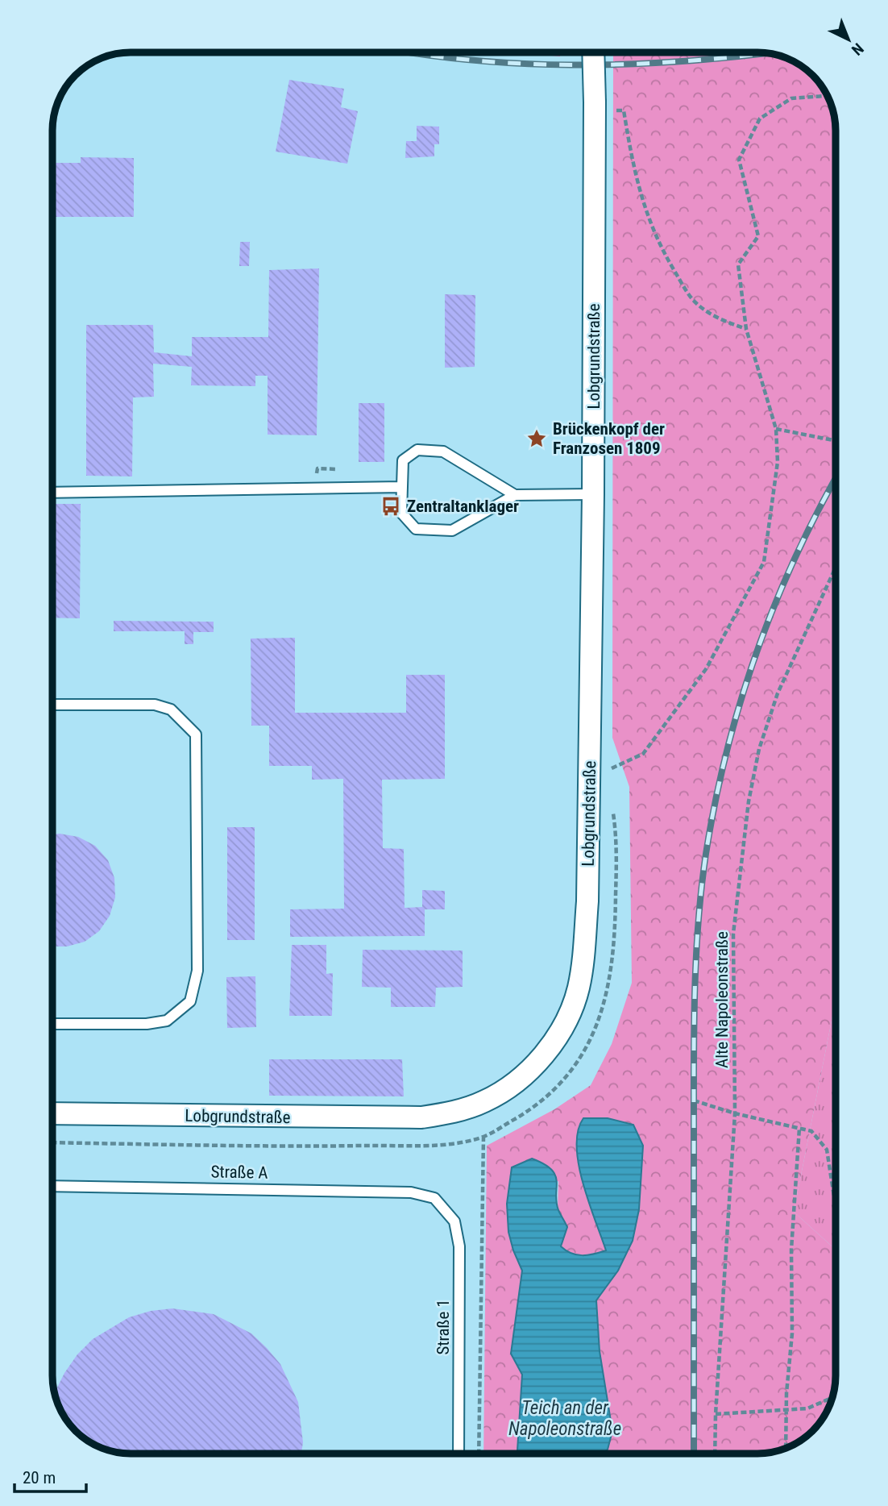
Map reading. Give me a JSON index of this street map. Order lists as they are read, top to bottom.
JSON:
{
  "streets": {
    "street": ["Lobgrundstraße"],
    "lane": ["Straße A", "Straße 1"],
    "path": ["Alte Napoleonstraße"]
  },
  "crossings": [
    ["Straße A", "Straße 1"]
  ],
  "water": ["Teich an der Napoleonstraße"],
  "places": {
    "place": ["Brückenkopf der Franzosen 1809"],
    "bus stop": ["Zentraltanklager"]
  },
  "scale_bar": "20 m",
  "north": "bottom right"
}
